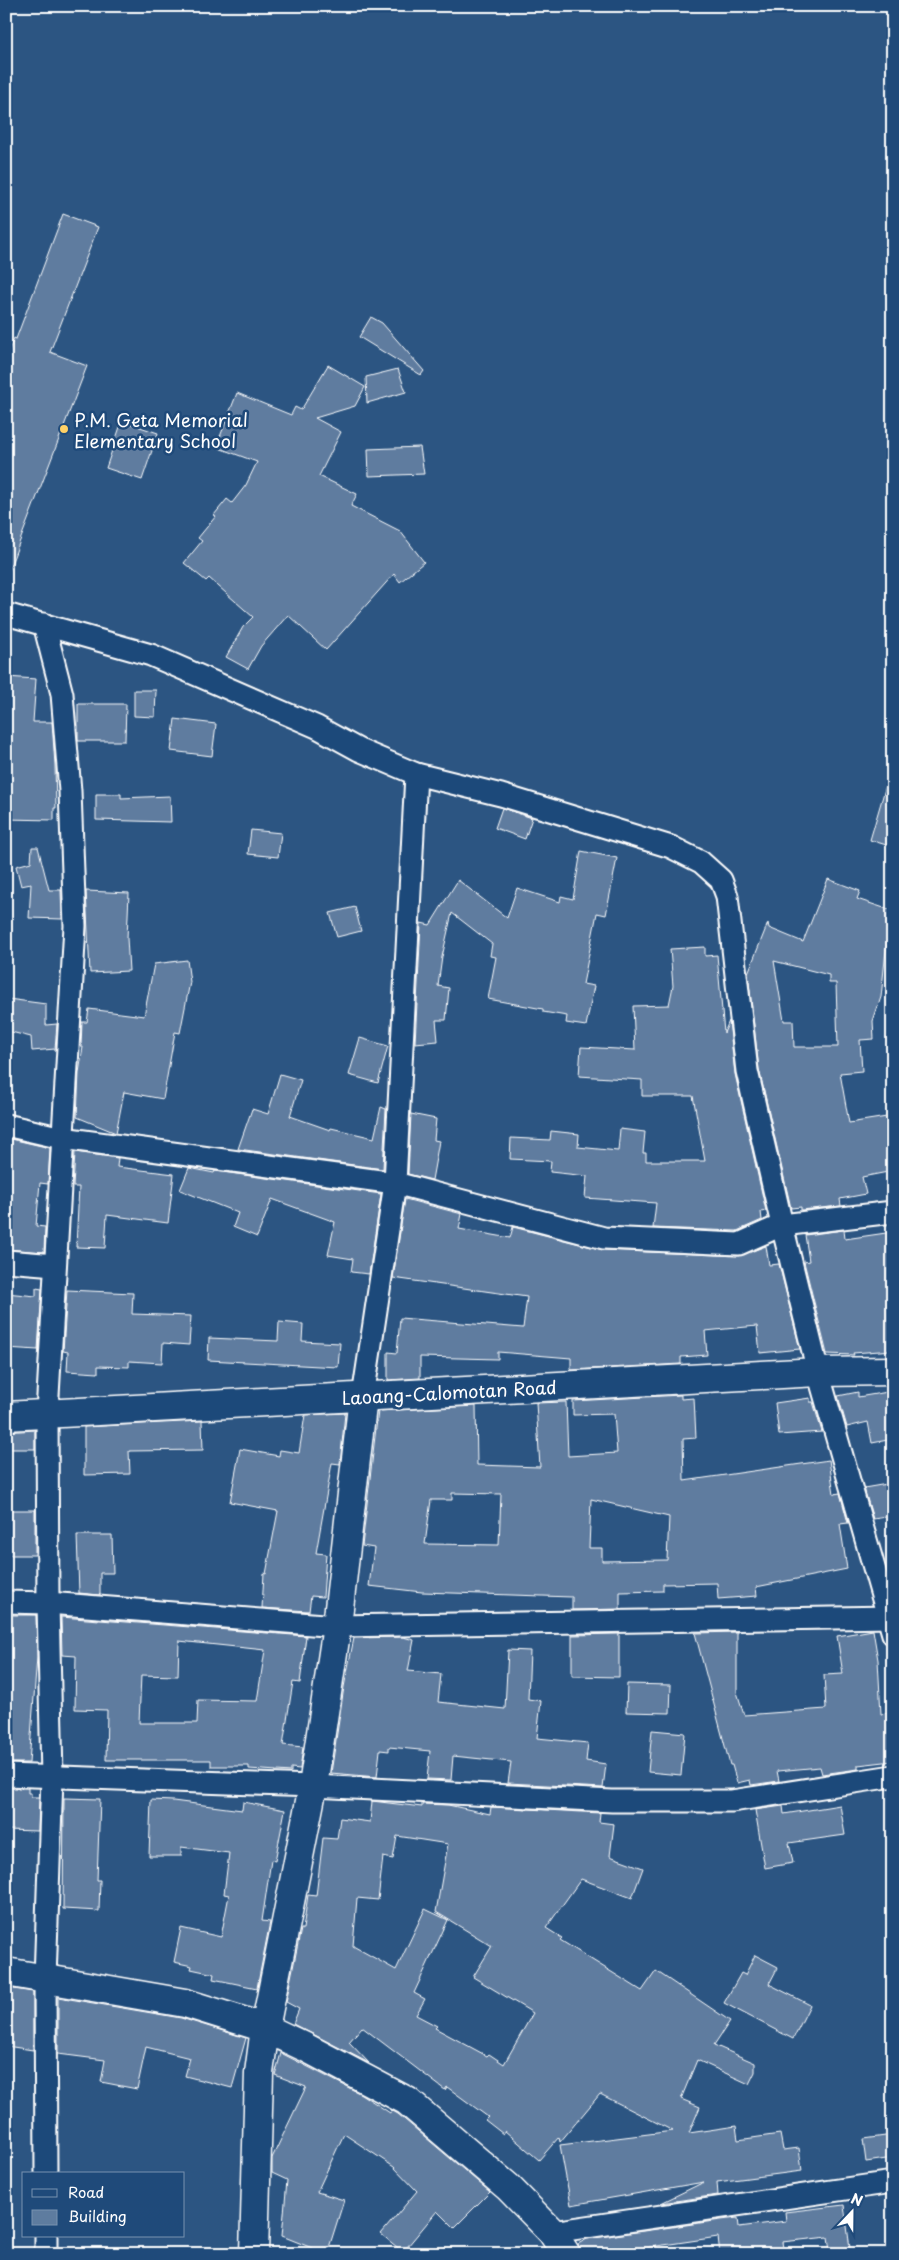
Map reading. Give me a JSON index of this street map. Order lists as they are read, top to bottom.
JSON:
{
  "streets": {
    "street": ["Laoang-Calomotan Road"]
  },
  "places": ["P.M. Geta Memorial Elementary School"],
  "legend": ["Road", "Building"],
  "north": "top"
}
